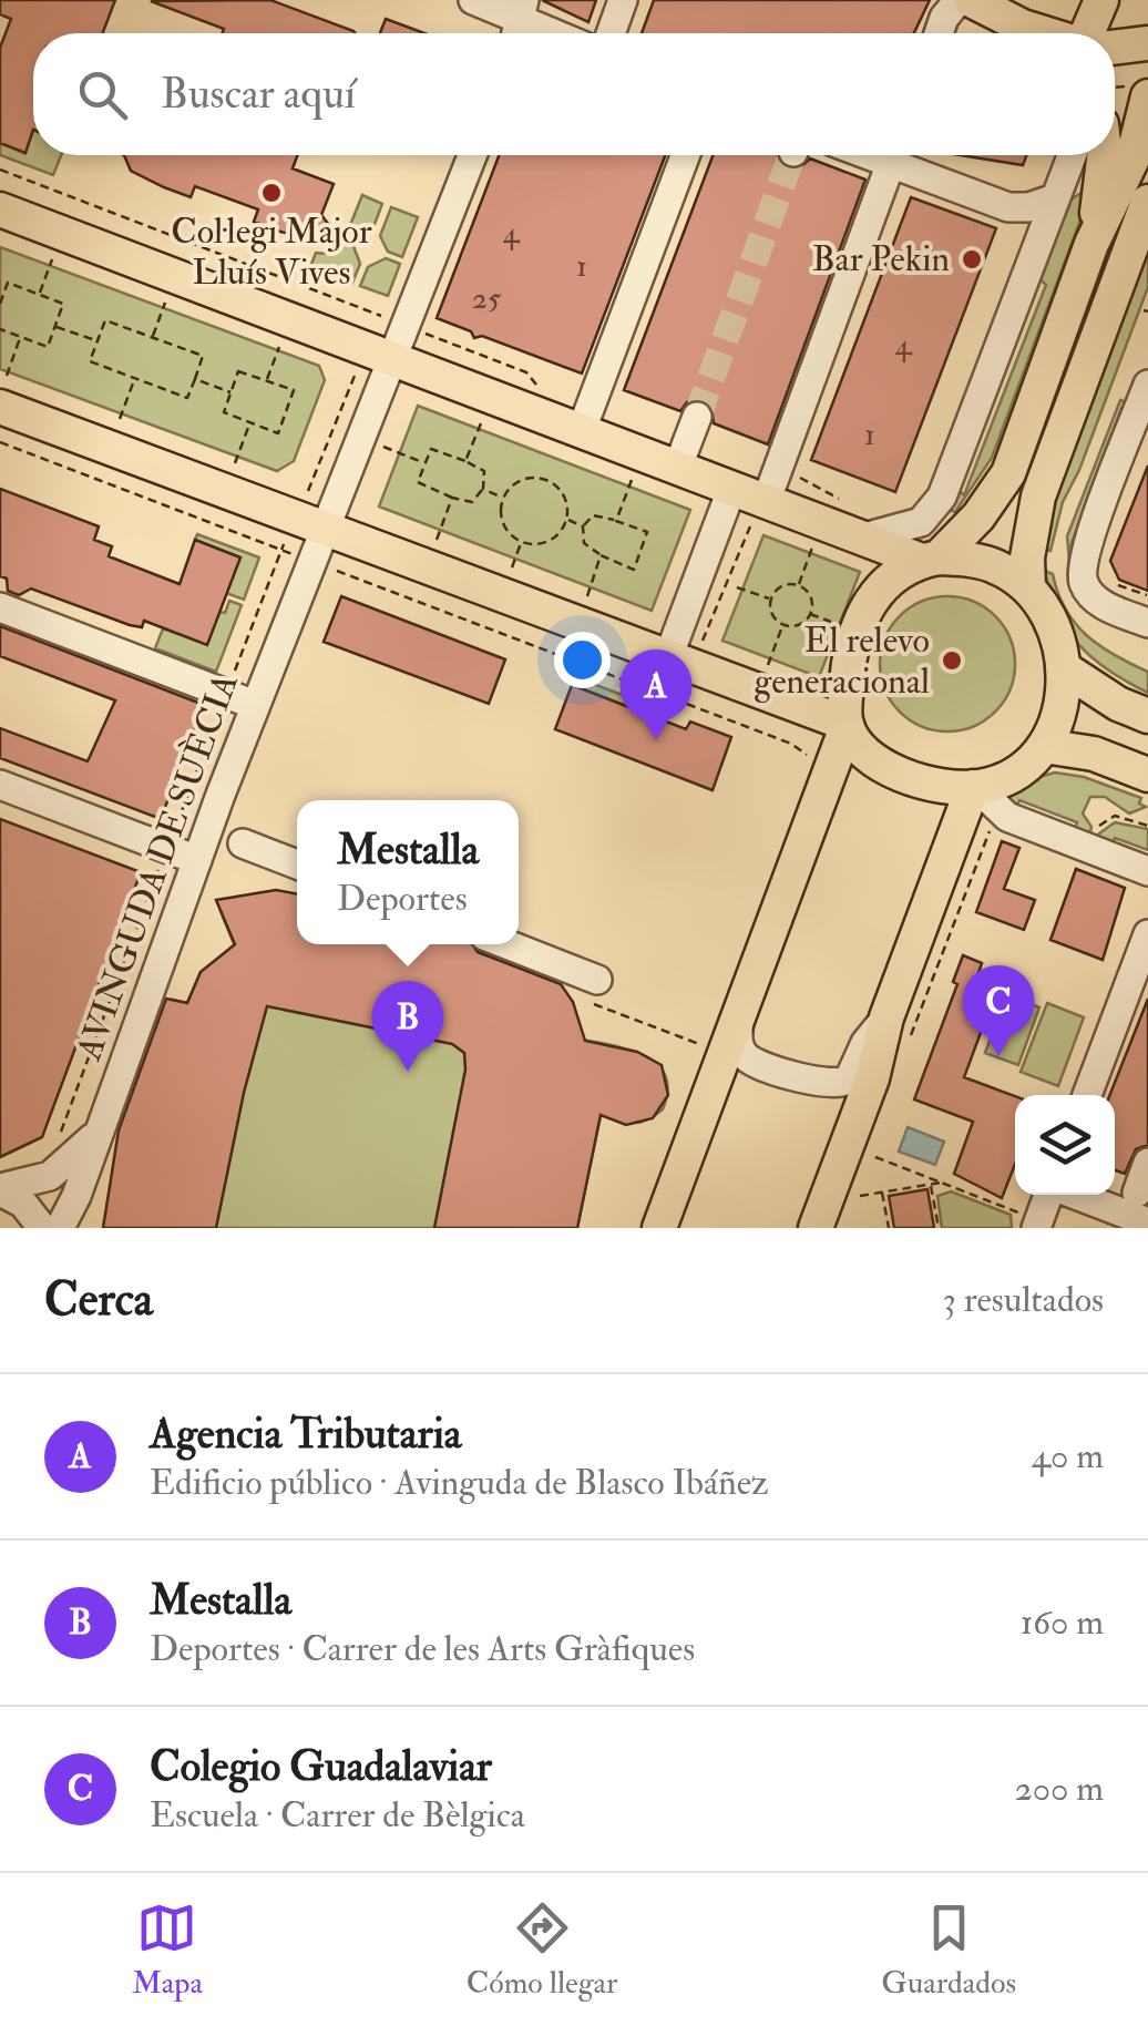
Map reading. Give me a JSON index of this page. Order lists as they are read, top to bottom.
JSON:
{
  "streets": {
    "street": ["AVINGUDA DE SUÈCIA"]
  },
  "places": ["Col·legi Major Lluís Vives", "Bar Pekin", "El relevo generacional"],
  "house_numbers": [
    "4",
    "1",
    "25",
    "4",
    "1"
  ],
  "page": {
    "search": "Buscar aquí",
    "pins": ["A", "C", "B"],
    "popup": ["Mestalla", "Deportes"],
    "heading": ["Cerca", "3 resultados"],
    "list": [
      {
        "mark": "A",
        "name": "Agencia Tributaria",
        "note": "Edificio público · Avinguda de Blasco Ibáñez",
        "value": "40 m"
      },
      {
        "mark": "B",
        "name": "Mestalla",
        "note": "Deportes · Carrer de les Arts Gràfiques",
        "value": "160 m"
      },
      {
        "mark": "C",
        "name": "Colegio Guadalaviar",
        "note": "Escuela · Carrer de Bèlgica",
        "value": "200 m"
      }
    ],
    "nav": ["Mapa", "Cómo llegar", "Guardados"]
  }
}
